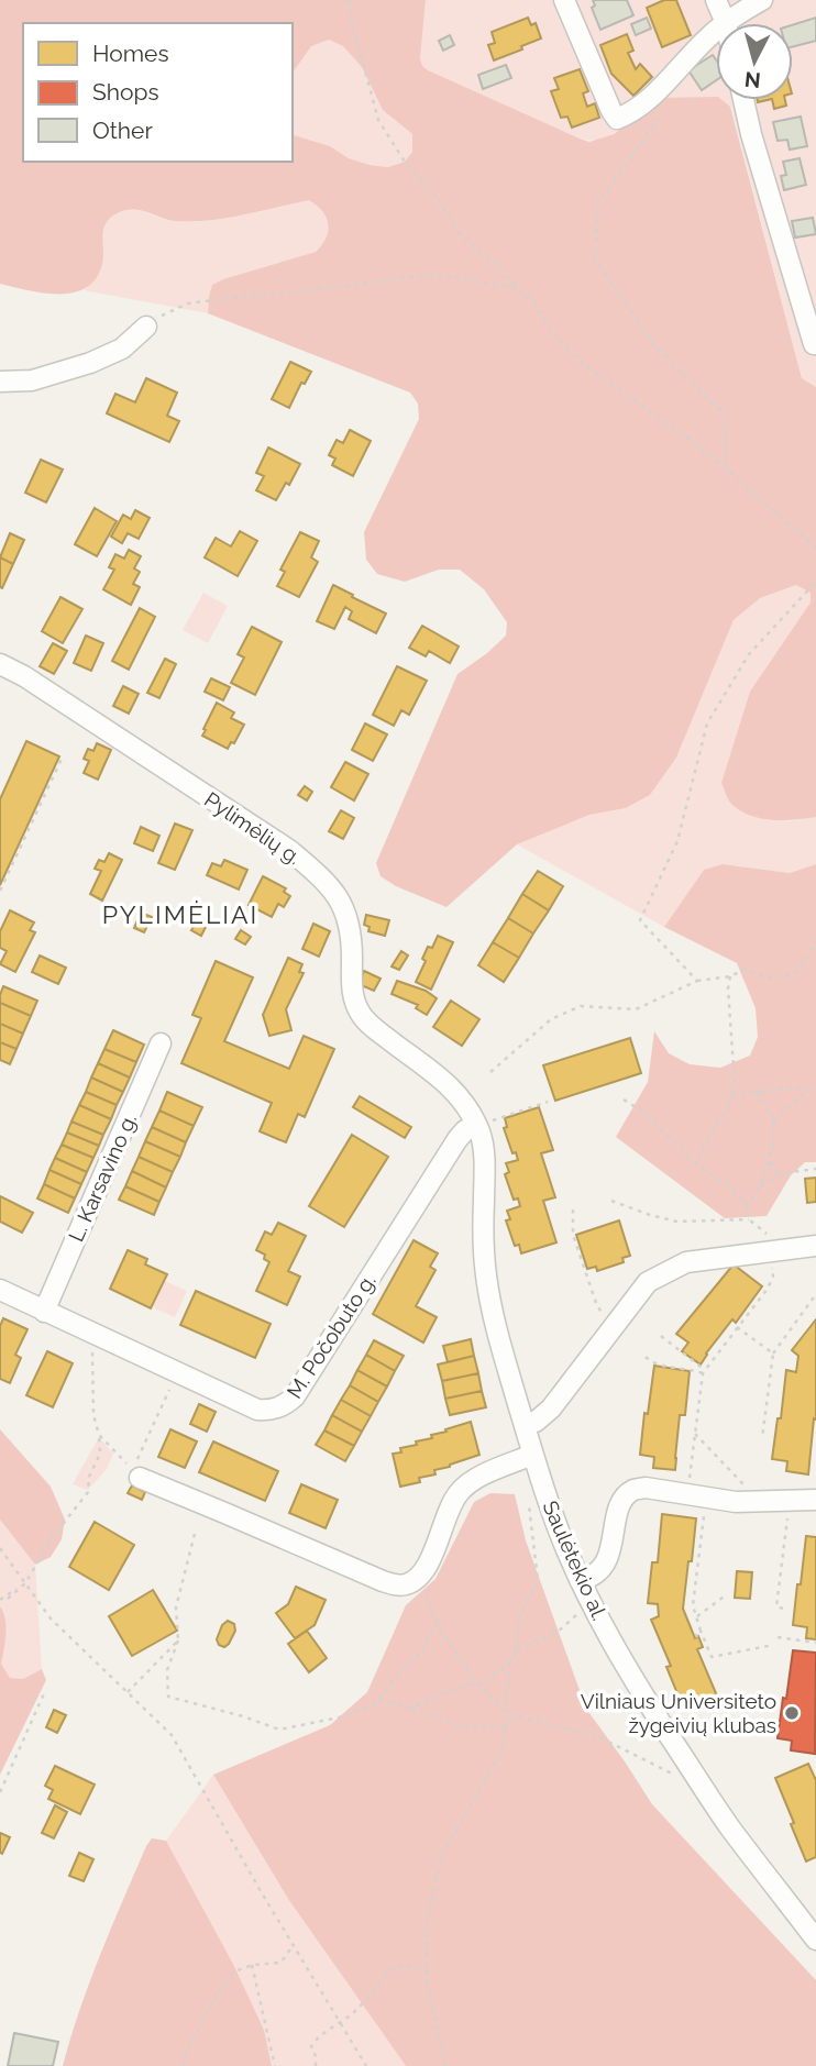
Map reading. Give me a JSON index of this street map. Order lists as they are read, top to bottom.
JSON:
{
  "streets": {
    "street": [
      "Pylimėlių g.",
      "L. Karsavino g.",
      "M. Počobuto g.",
      "Saulėtekio al."
    ]
  },
  "crossings": [
    ["Pylimėlių g.", "M. Počobuto g."],
    ["Pylimėlių g.", "Saulėtekio al."],
    ["L. Karsavino g.", "M. Počobuto g."],
    ["M. Počobuto g.", "Saulėtekio al."]
  ],
  "districts": ["PYLIMĖLIAI"],
  "places": ["Vilniaus Universiteto žygeivių klubas"],
  "legend": ["Homes", "Shops", "Other"],
  "north": "bottom"
}
